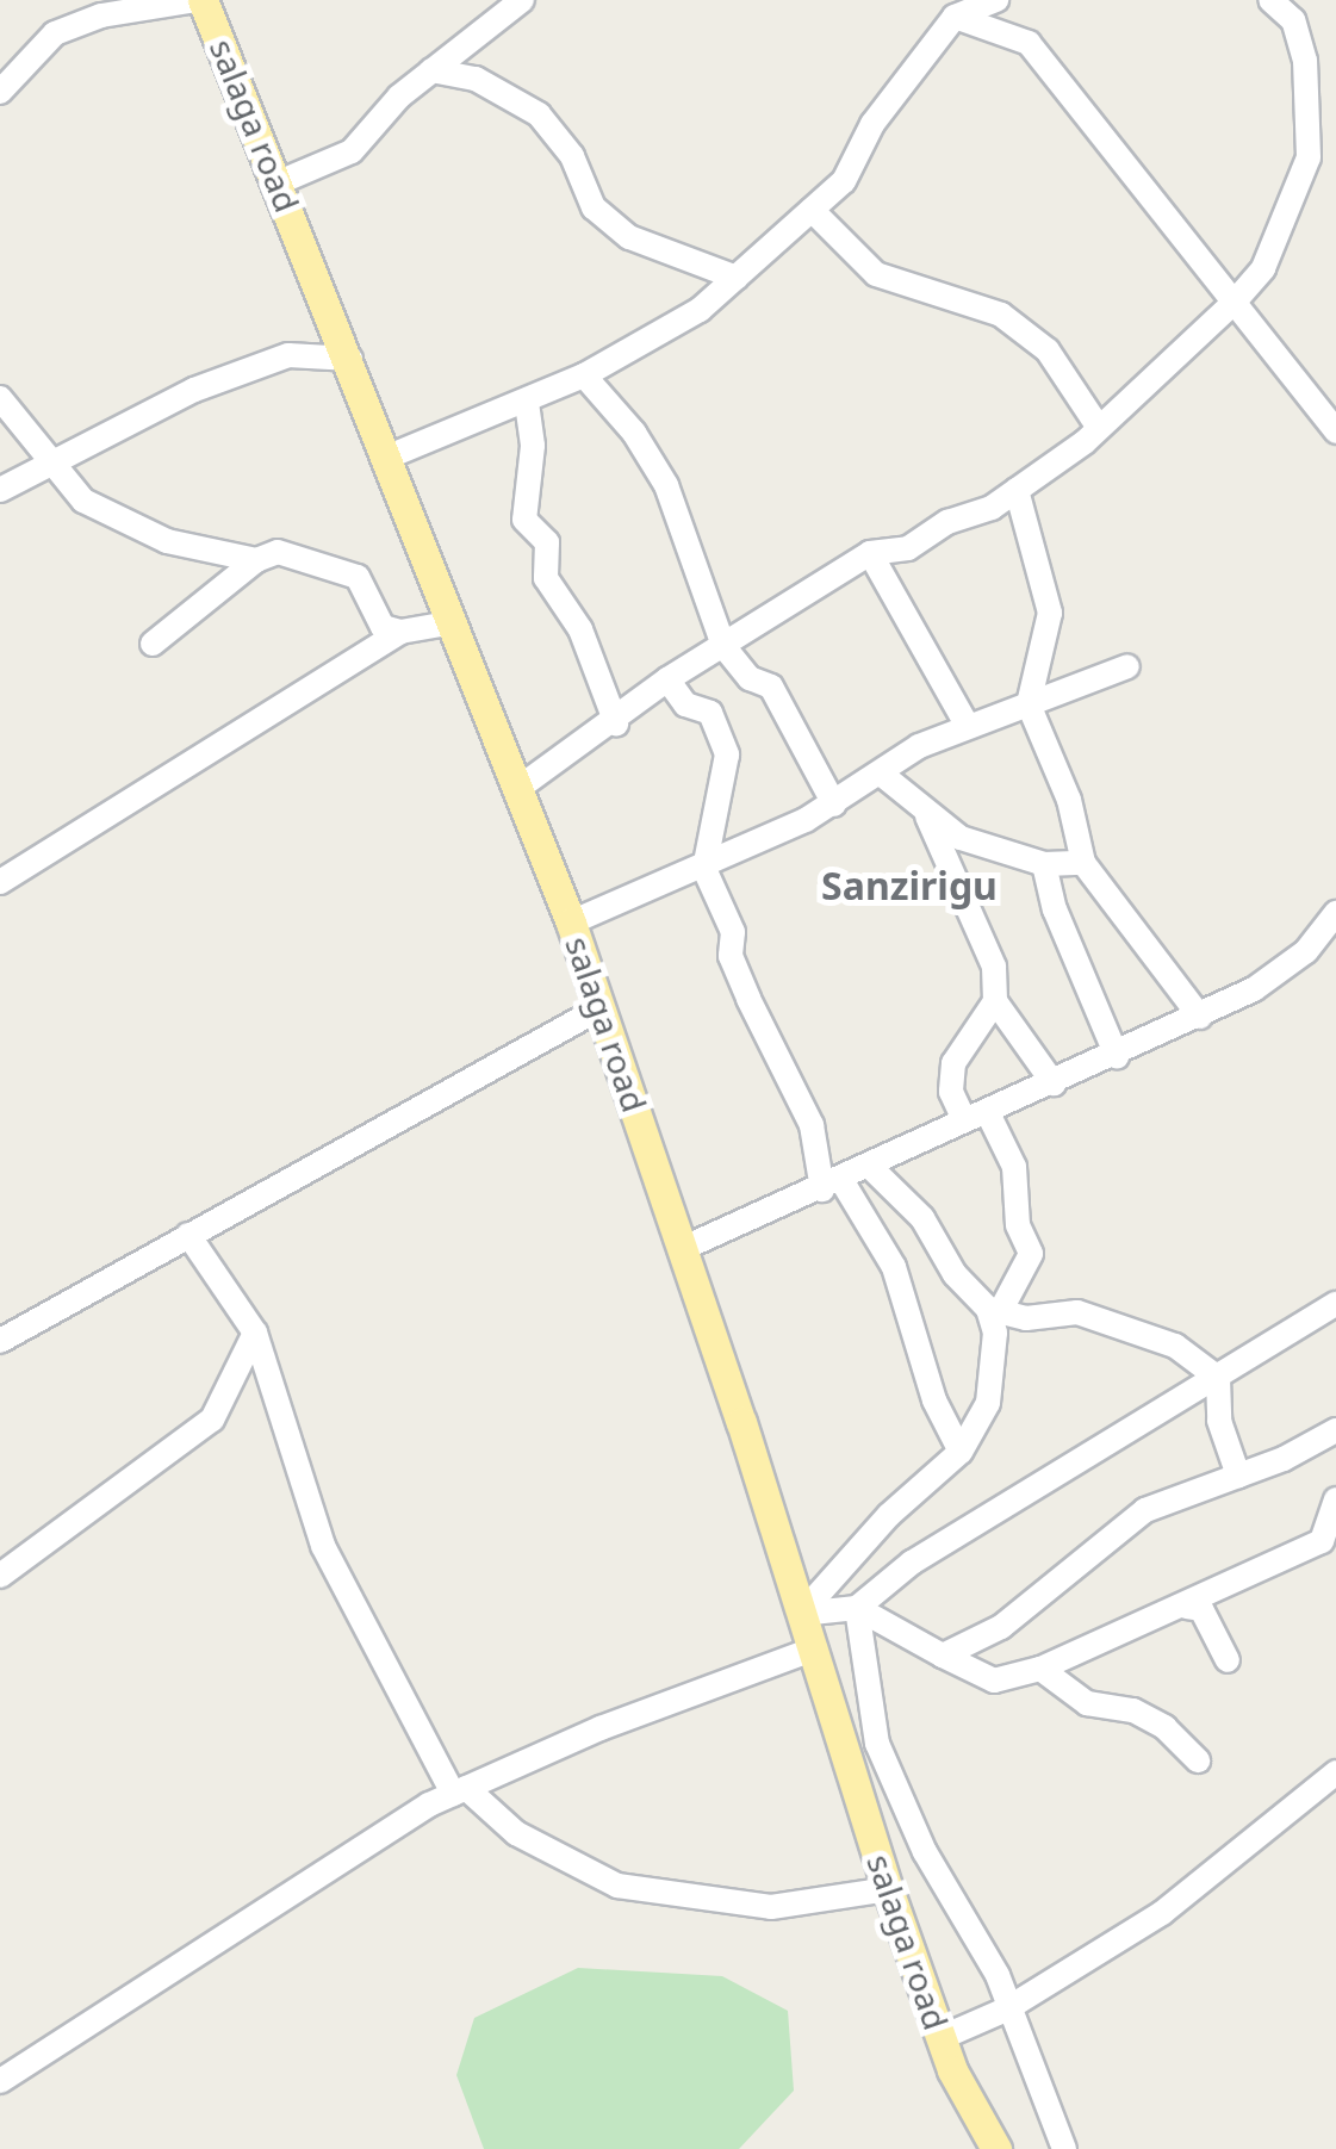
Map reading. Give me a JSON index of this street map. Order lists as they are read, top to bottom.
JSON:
{
  "streets": {
    "main road": ["salaga road"]
  },
  "districts": ["Sanzirigu"]
}
